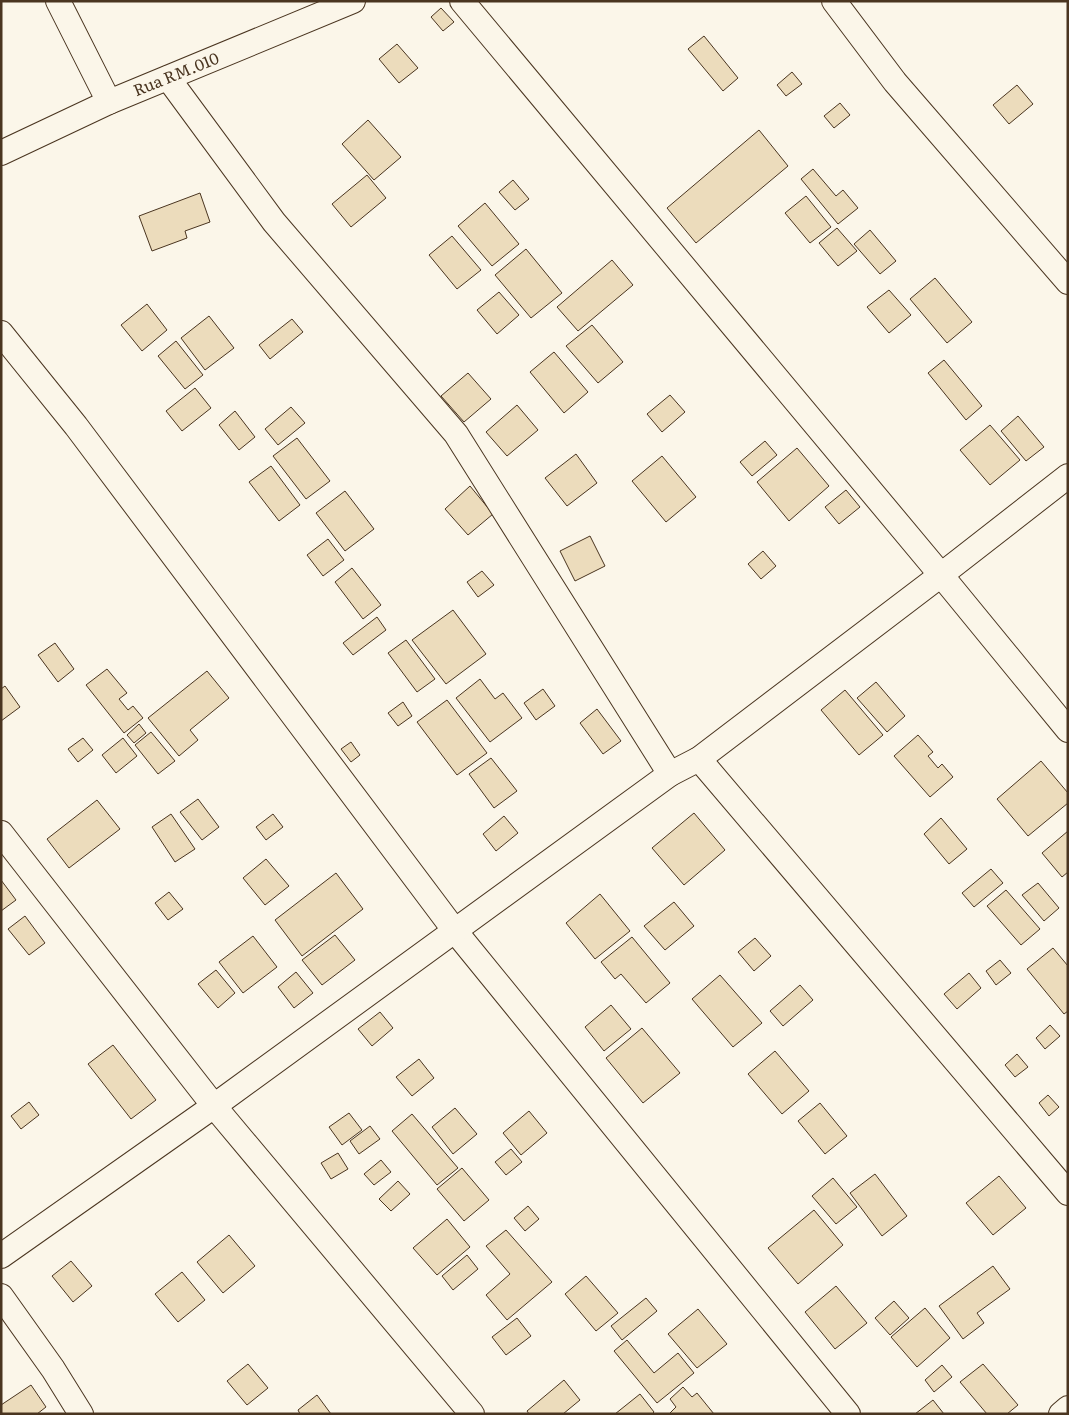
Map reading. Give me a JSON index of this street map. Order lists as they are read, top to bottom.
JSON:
{
  "streets": {
    "street": ["Rua RM.010"]
  }
}
